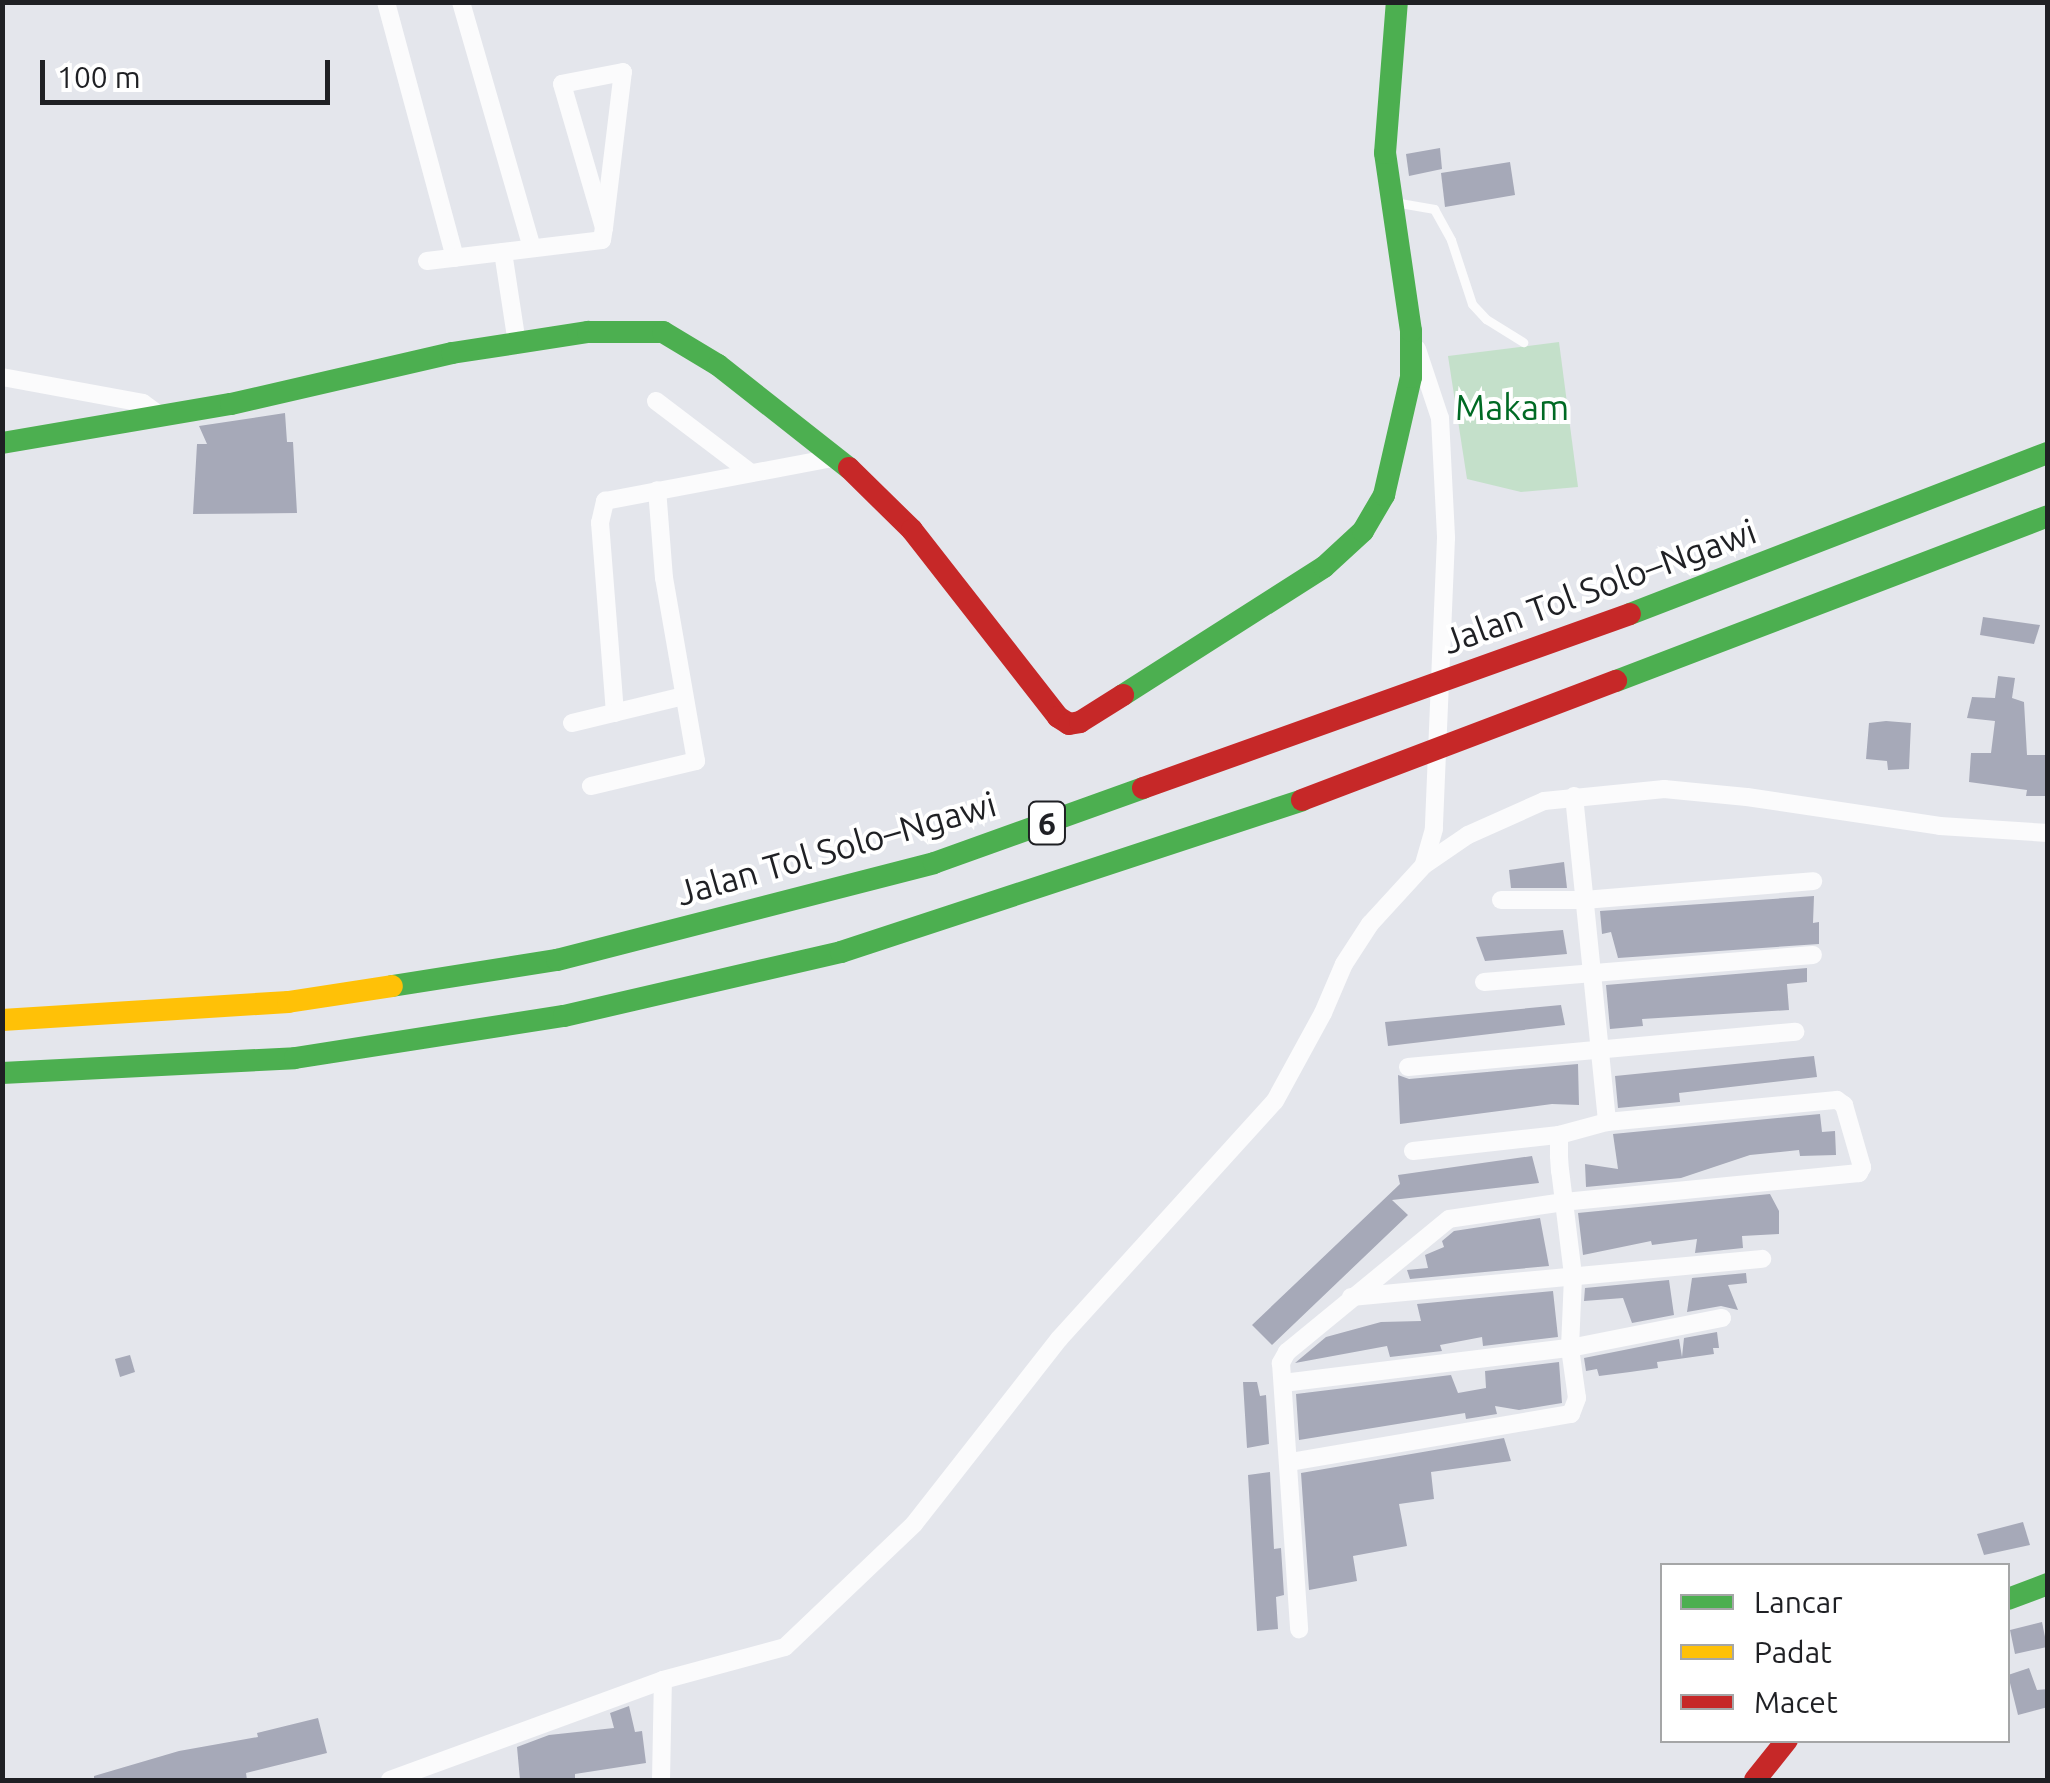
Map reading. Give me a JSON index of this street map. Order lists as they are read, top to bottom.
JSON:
{
  "streets": {
    "main road": ["Jalan Tol Solo–Ngawi", "6"]
  },
  "parks": ["Makam"],
  "legend": ["Lancar", "Padat", "Macet"],
  "scale_bar": "100 m"
}
